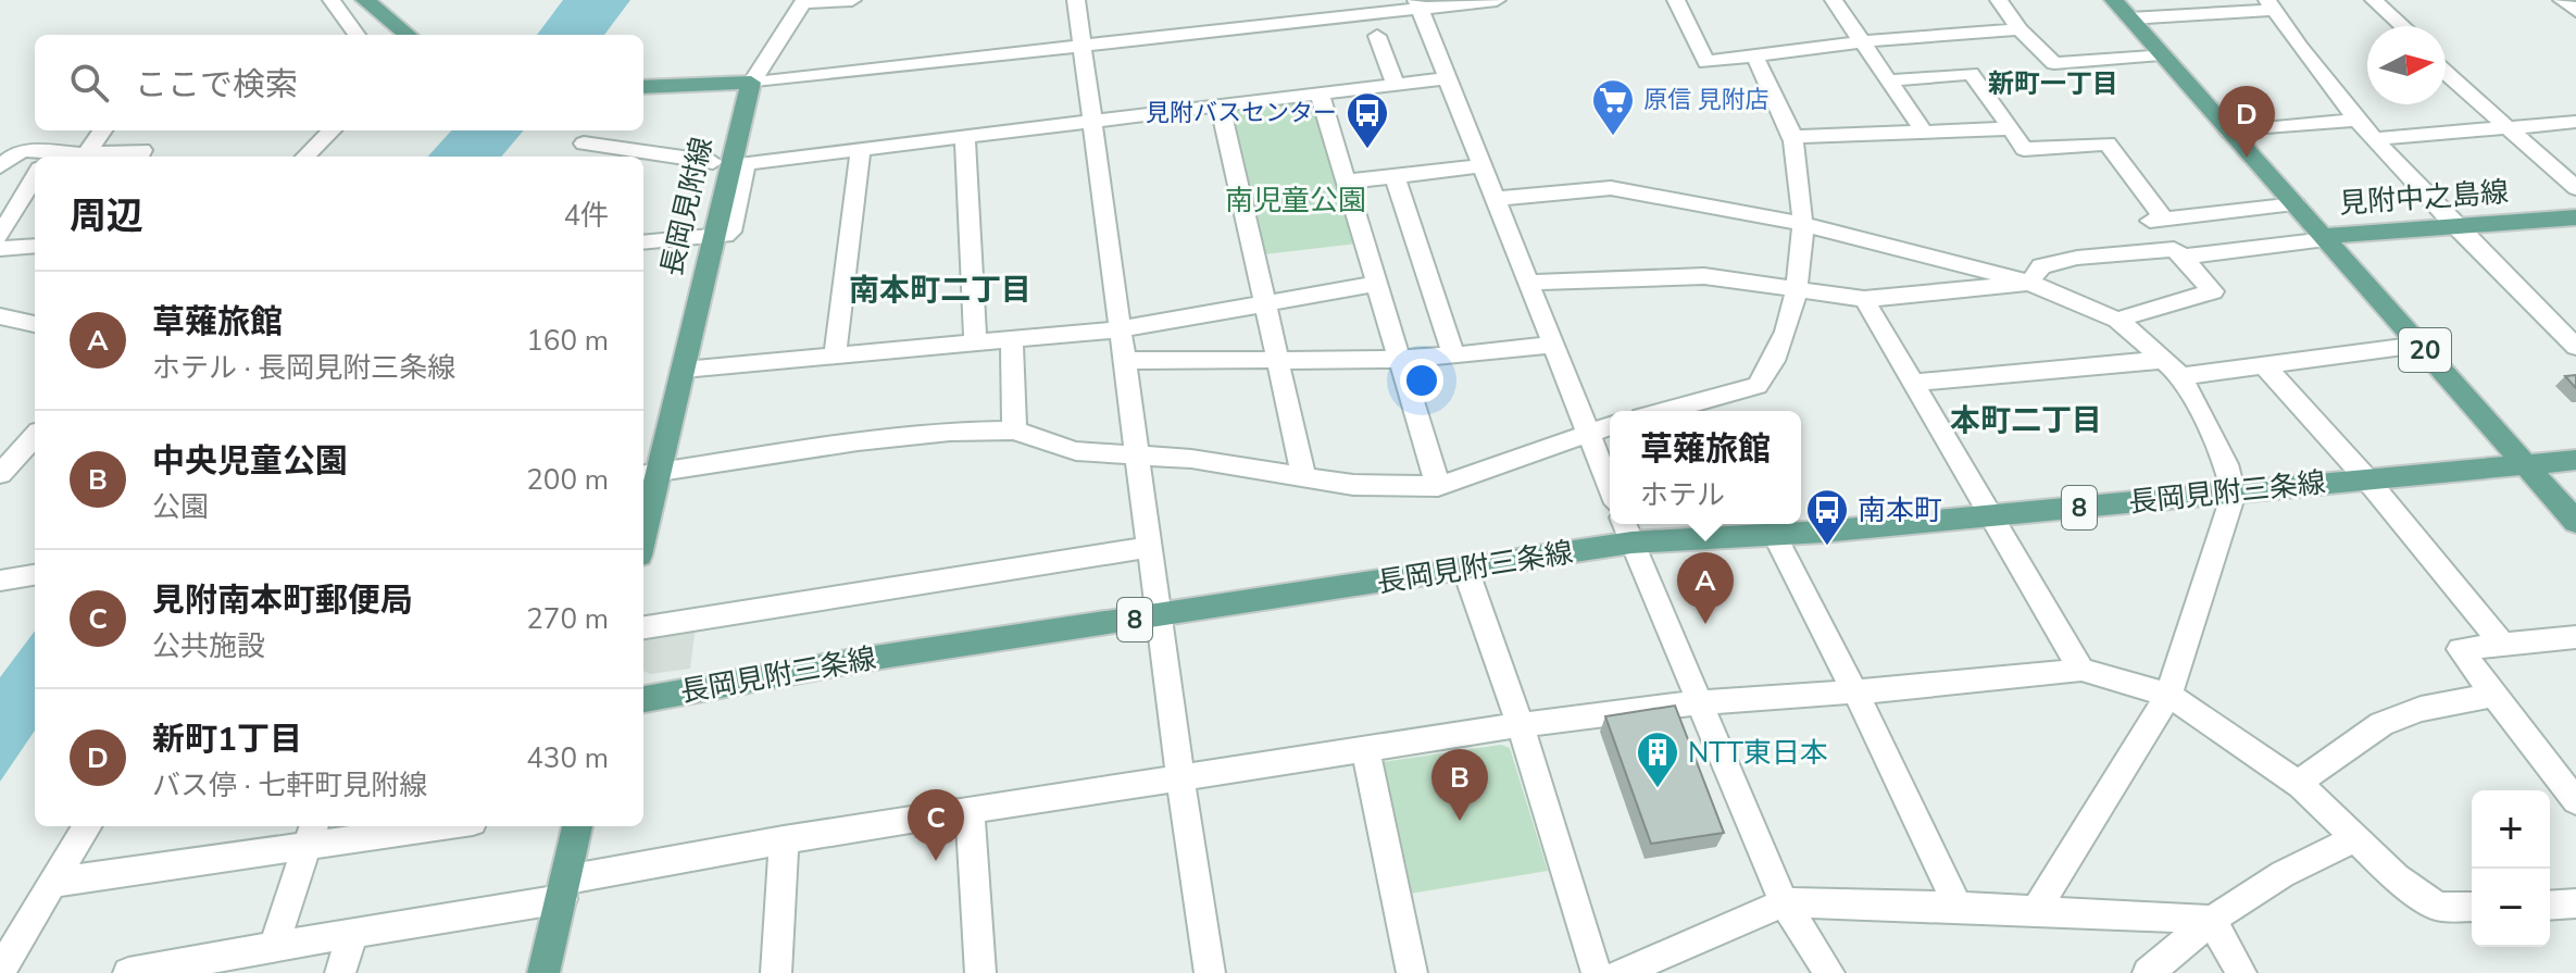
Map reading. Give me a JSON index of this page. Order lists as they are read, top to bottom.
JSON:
{
  "streets": {
    "main road": [
      "見附中之島線",
      "長岡見附線",
      "20",
      "長岡見附三条線",
      "8"
    ]
  },
  "crossings": [
    ["見附中之島線", "長岡見附三条線"]
  ],
  "districts": ["新町一丁目", "南本町二丁目", "本町二丁目"],
  "parks": ["南児童公園"],
  "places": {
    "supermarket": ["原信 見附店"],
    "bus stop": ["見附バスセンター", "南本町"],
    "building": ["NTT東日本"]
  },
  "north": "right",
  "page": {
    "search": "ここで検索",
    "pins": [
      "D",
      "A",
      "B",
      "C"
    ],
    "heading": ["周辺", "4件"],
    "list": [
      {
        "mark": "A",
        "name": "草薙旅館",
        "note": "ホテル · 長岡見附三条線",
        "value": "160 m"
      },
      {
        "mark": "B",
        "name": "中央児童公園",
        "note": "公園",
        "value": "200 m"
      },
      {
        "mark": "C",
        "name": "見附南本町郵便局",
        "note": "公共施設",
        "value": "270 m"
      },
      {
        "mark": "D",
        "name": "新町1丁目",
        "note": "バス停 · 七軒町見附線",
        "value": "430 m"
      }
    ],
    "popup": ["草薙旅館", "ホテル"],
    "map_buttons": ["+", "−"]
  }
}
